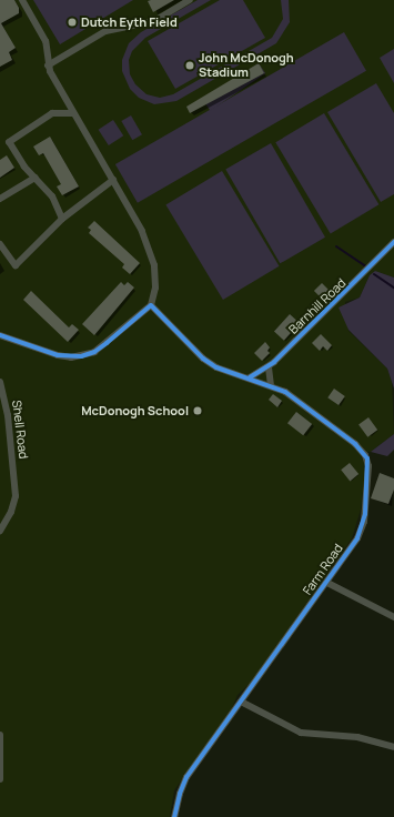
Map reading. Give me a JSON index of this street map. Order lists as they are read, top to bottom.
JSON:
{
  "streets": {
    "street": ["Barnhill Road", "Shell Road", "Farm Road"]
  },
  "crossings": [
    ["Barnhill Road", "Farm Road"]
  ],
  "places": ["Dutch Eyth Field", "John McDonogh Stadium", "McDonogh School"]
}
